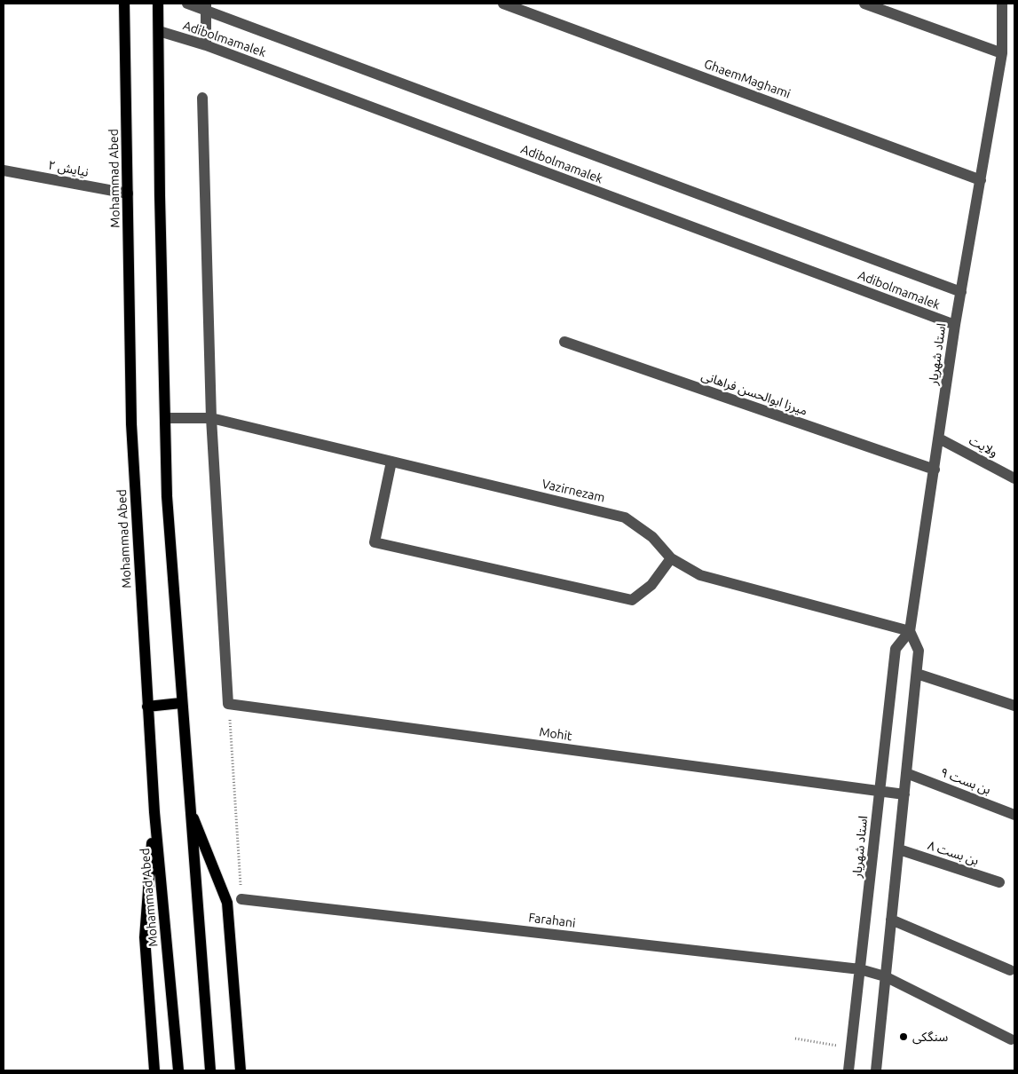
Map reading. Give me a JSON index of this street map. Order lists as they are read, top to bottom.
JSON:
{
  "streets": {
    "main road": ["Mohammad Abed"],
    "street": [
      "Adibolmamalek",
      "GhaemMaghami",
      "نیایش ۲",
      "استاد شهریار",
      "میرزا ابوالحسن فراهانی",
      "ولایت",
      "Vazirnezam",
      "Mohit",
      "بن بست ۹",
      "بن بست ۸",
      "Farahani"
    ]
  },
  "crossings": [
    ["Adibolmamalek", "استاد شهریار"],
    ["GhaemMaghami", "استاد شهریار"],
    ["نیایش ۲", "Mohammad Abed"],
    ["استاد شهریار", "میرزا ابوالحسن فراهانی"],
    ["استاد شهریار", "ولایت"],
    ["استاد شهریار", "Vazirnezam"],
    ["استاد شهریار", "Mohit"],
    ["استاد شهریار", "Farahani"]
  ],
  "places": ["سنگکی"]
}
